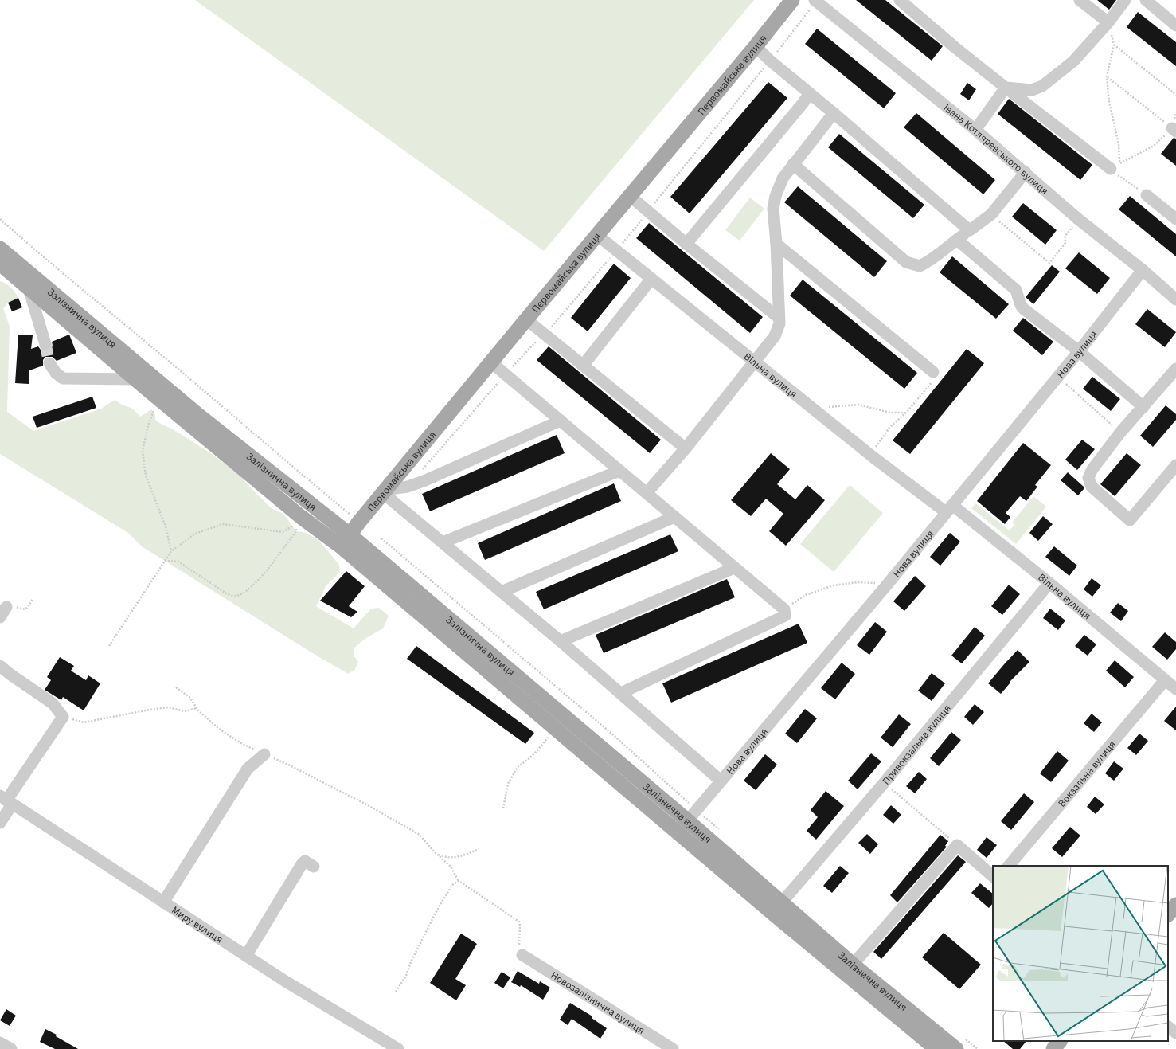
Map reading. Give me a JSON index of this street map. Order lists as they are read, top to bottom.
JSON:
{
  "streets": {
    "main road": ["Первомайська вулиця", "Залізнична вулиця"],
    "street": [
      "Івана Котляревського вулиця",
      "Нова вулиця",
      "Вільна вулиця",
      "Привокзальна вулиця",
      "Вокзальна вулиця",
      "Миру вулиця",
      "Новозалізнична вулиця"
    ]
  },
  "crossings": [
    ["Первомайська вулиця", "Залізнична вулиця"],
    ["Первомайська вулиця", "Вільна вулиця"],
    ["Івана Котляревського вулиця", "Нова вулиця"],
    ["Залізнична вулиця", "Нова вулиця"],
    ["Залізнична вулиця", "Привокзальна вулиця"],
    ["Нова вулиця", "Вільна вулиця"],
    ["Вільна вулиця", "Привокзальна вулиця"],
    ["Вільна вулиця", "Вокзальна вулиця"]
  ]
}
